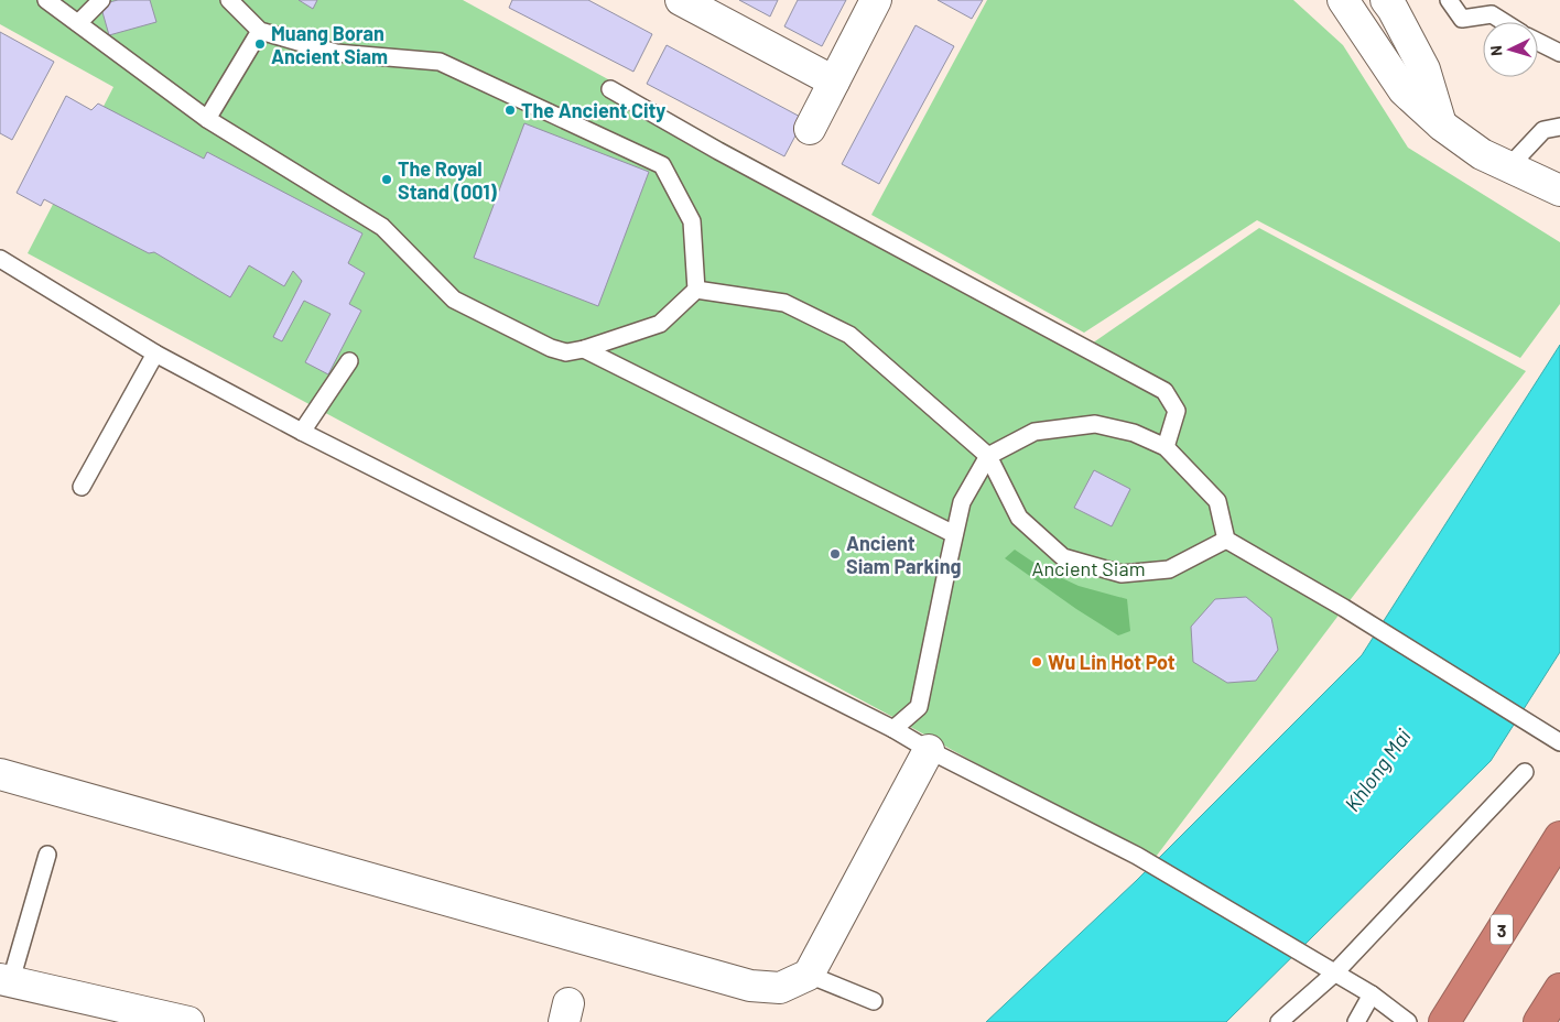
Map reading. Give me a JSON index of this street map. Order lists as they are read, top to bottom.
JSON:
{
  "streets": {
    "highway": ["3"]
  },
  "water": ["Khlong Mai"],
  "parks": ["Ancient Siam"],
  "places": [
    "Muang Boran Ancient Siam",
    "The Ancient City",
    "The Royal Stand (001)",
    "Ancient Siam Parking",
    "Wu Lin Hot Pot"
  ],
  "north": "left"
}
